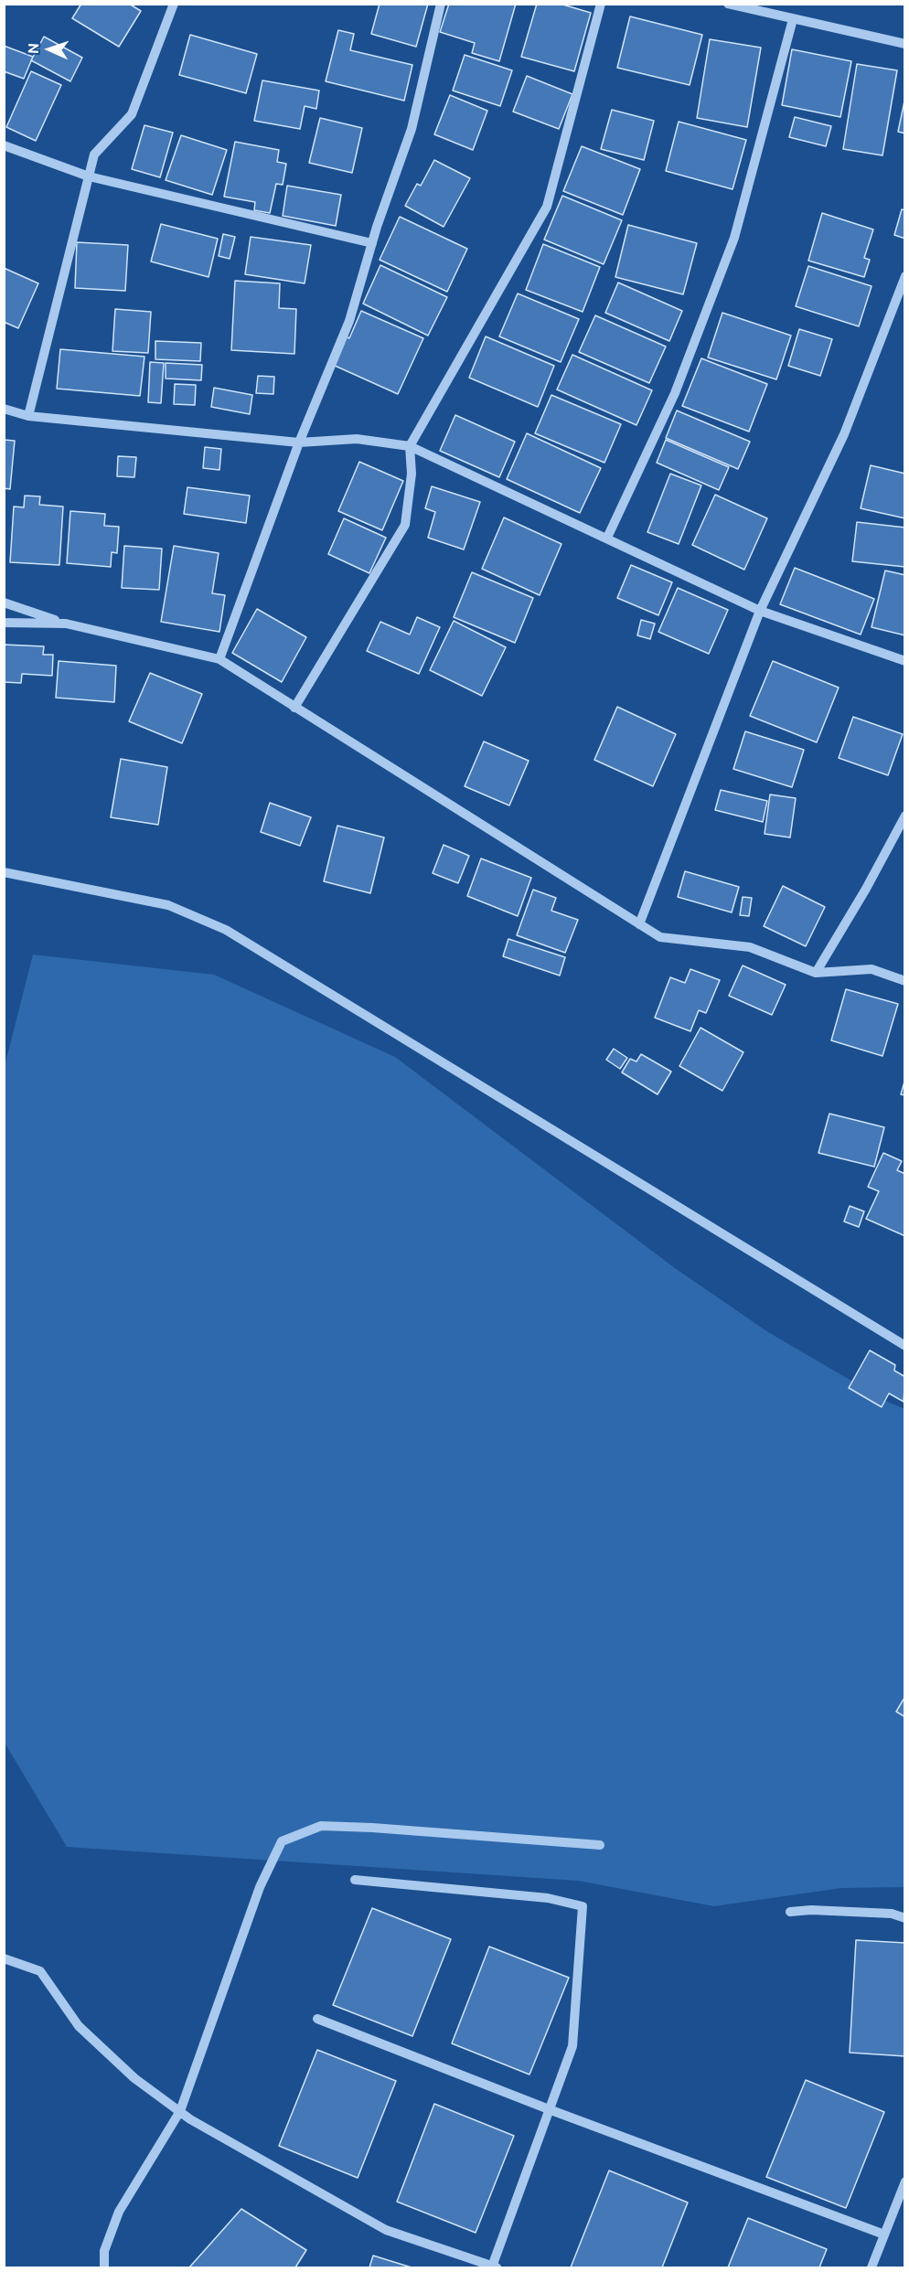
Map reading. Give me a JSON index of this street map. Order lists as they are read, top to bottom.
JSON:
{
  "north": "left"
}
